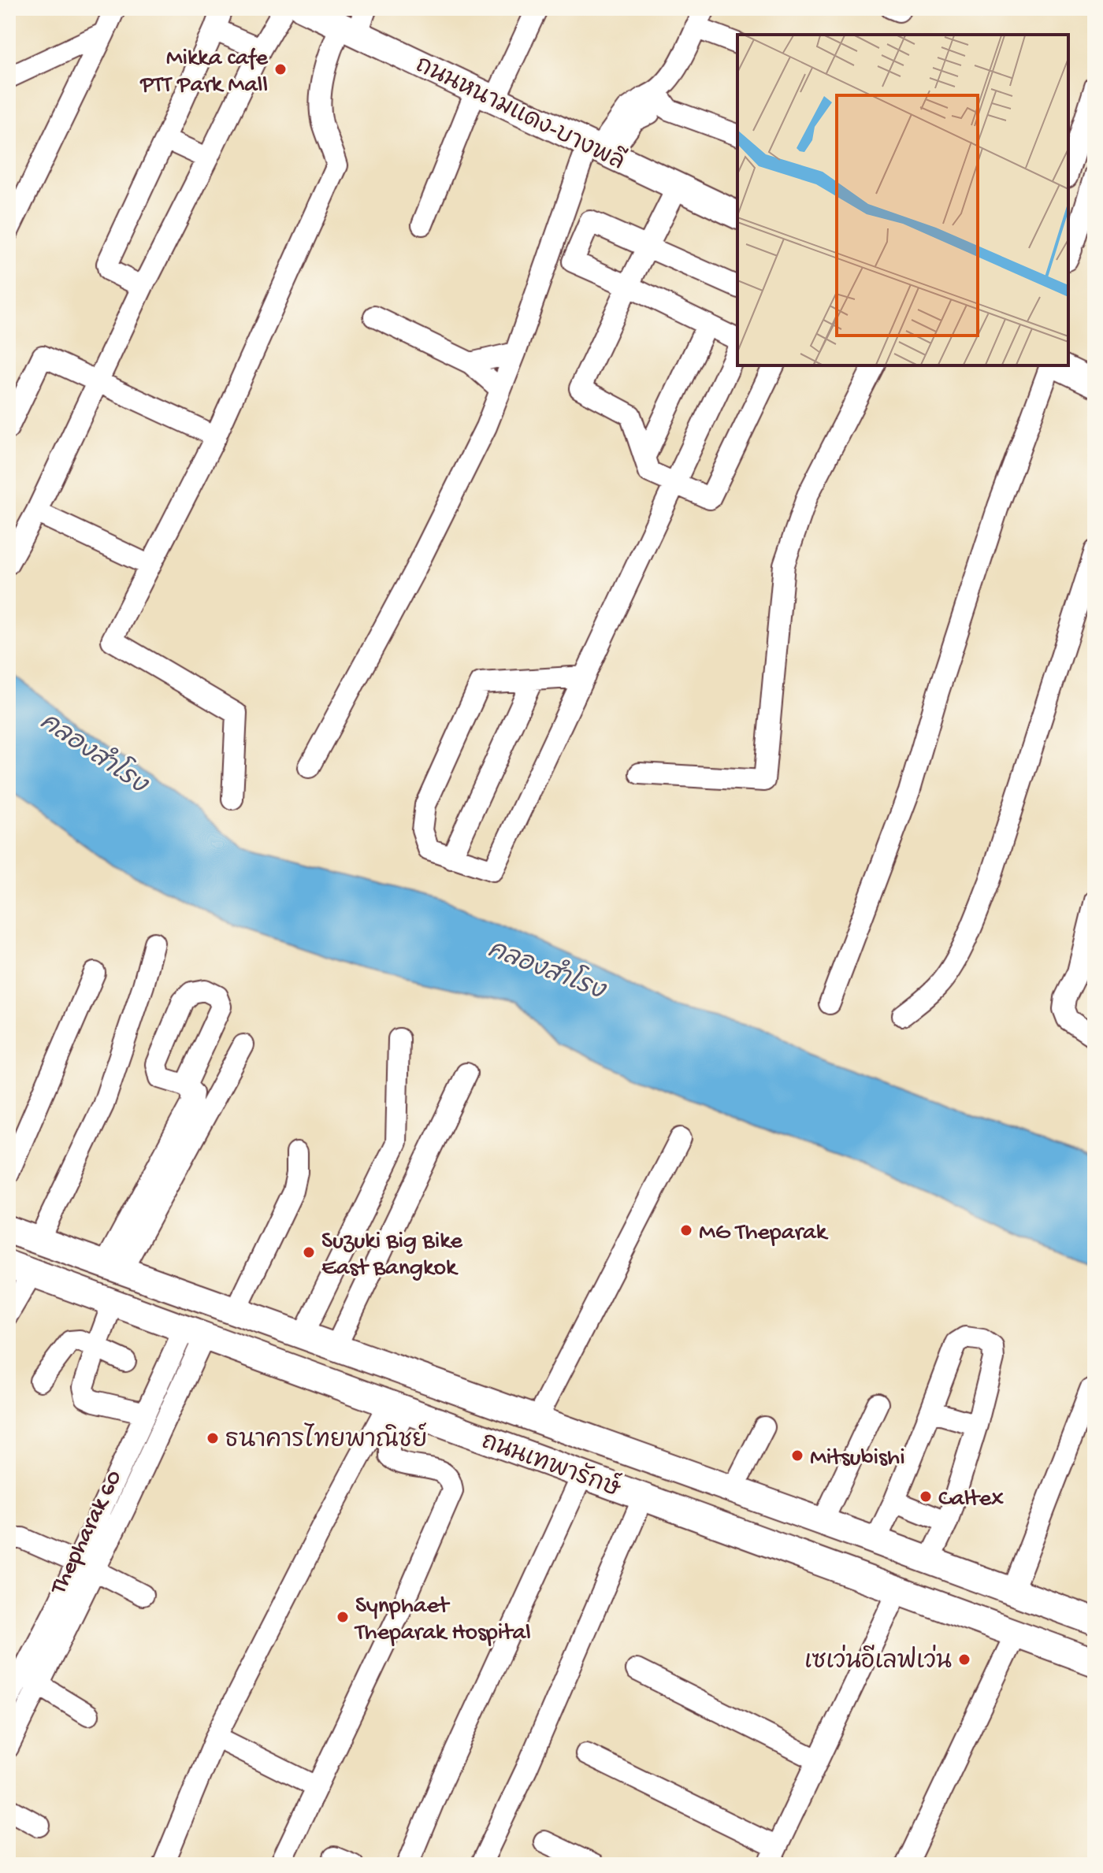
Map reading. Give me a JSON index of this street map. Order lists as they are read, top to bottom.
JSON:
{
  "streets": {
    "main road": ["ถนนหนามแดง-บางพลี", "ถนนเทพารักษ์"],
    "street": ["Thepharak 60"]
  },
  "crossings": [
    ["ถนนเทพารักษ์", "Thepharak 60"]
  ],
  "water": ["คลองสำโรง"],
  "places": [
    "Mikka cafe PTT Park Mall",
    "MG Theparak",
    "Suzuki Big Bike East Bangkok",
    "ธนาคารไทยพาณิชย์",
    "Mitsubishi",
    "Caltex",
    "Synphaet Theparak Hospital",
    "เซเว่นอีเลฟเว่น"
  ]
}
